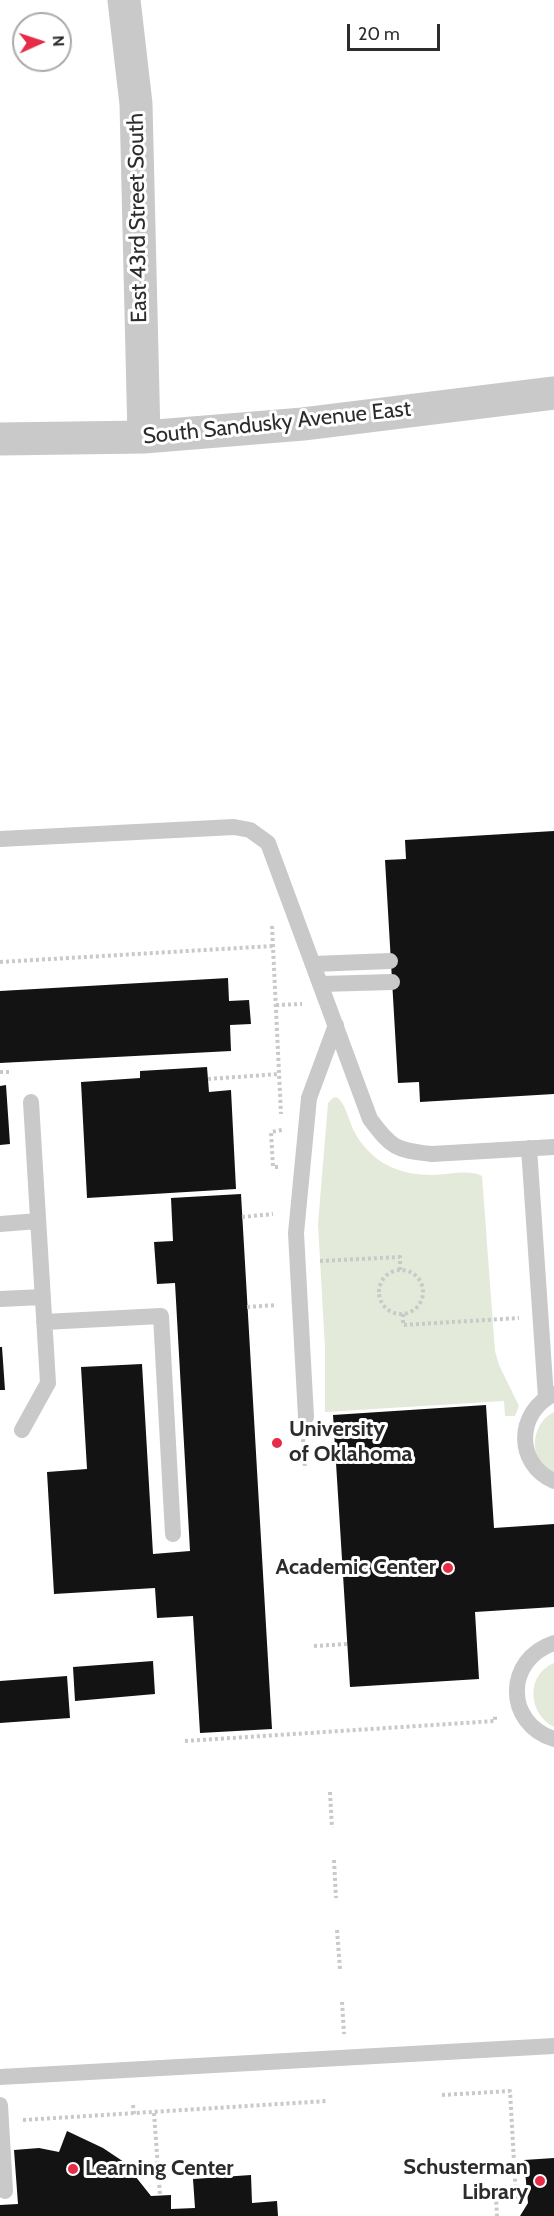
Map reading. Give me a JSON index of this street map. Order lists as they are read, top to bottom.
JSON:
{
  "streets": {
    "street": ["East 43rd Street South", "South Sandusky Avenue East"]
  },
  "crossings": [
    ["East 43rd Street South", "South Sandusky Avenue East"]
  ],
  "places": [
    "University of Oklahoma",
    "Academic Center",
    "Learning Center",
    "Schusterman Library"
  ],
  "scale_bar": "20 m",
  "north": "right"
}
